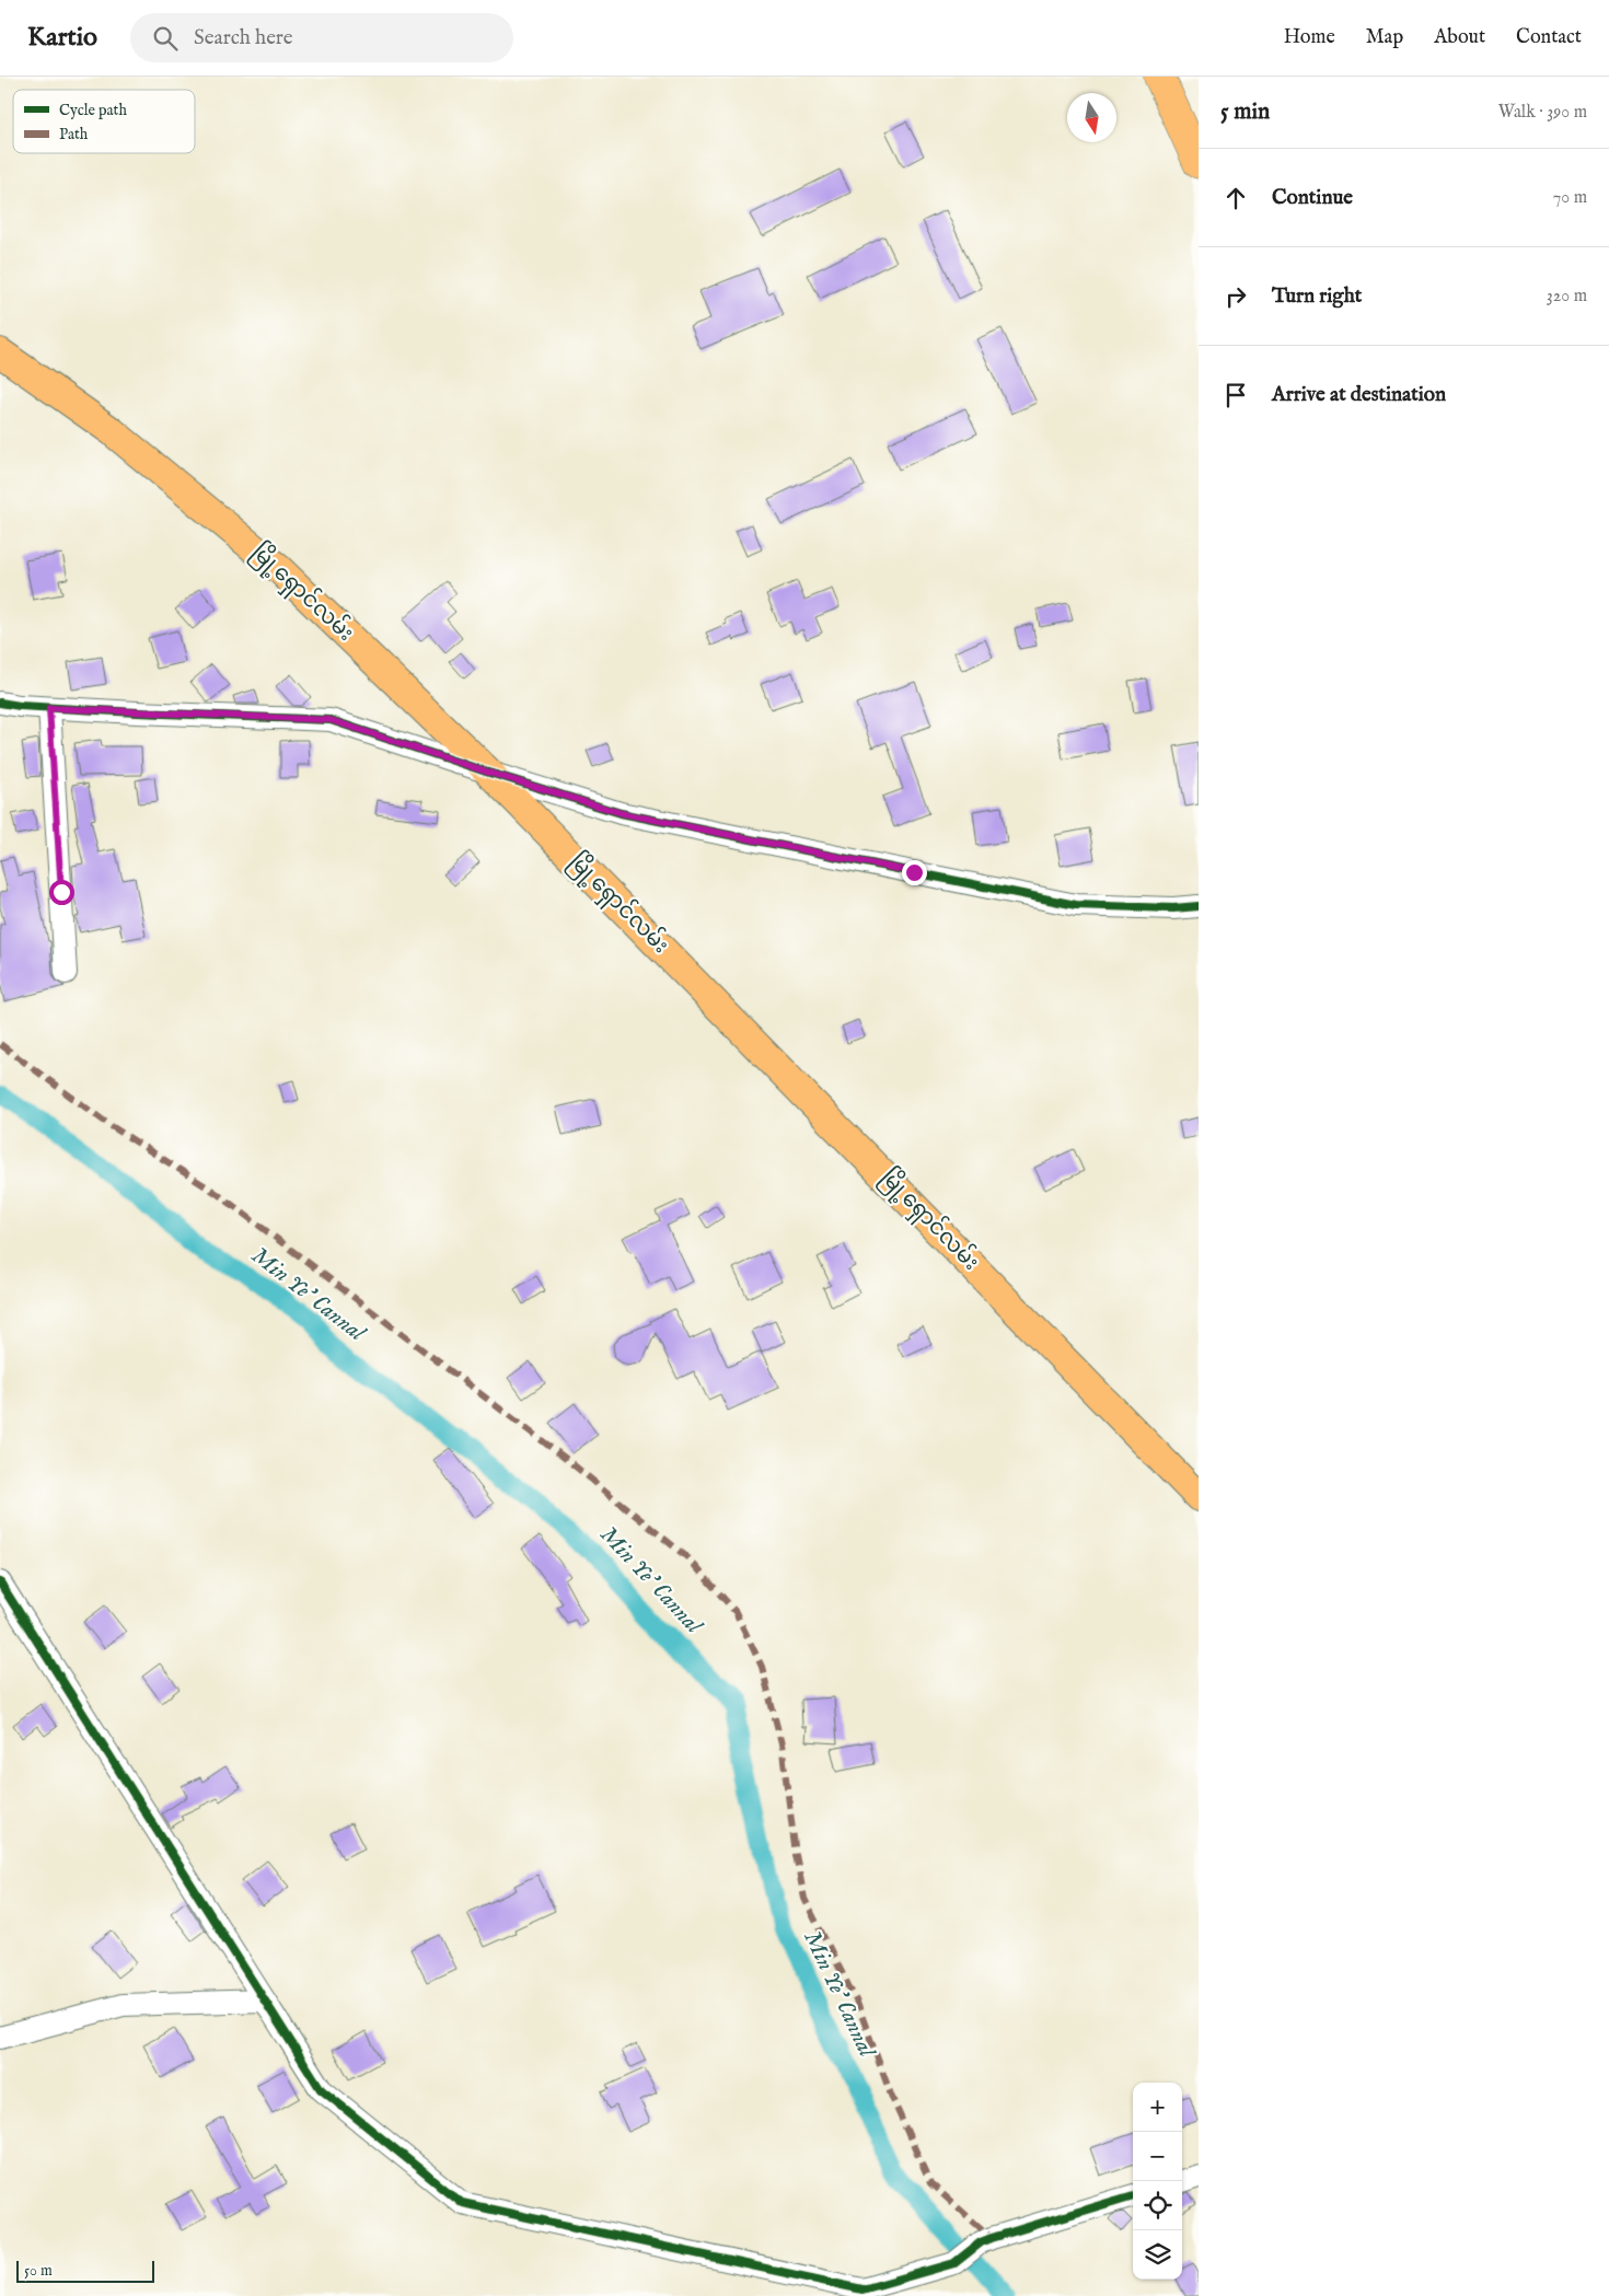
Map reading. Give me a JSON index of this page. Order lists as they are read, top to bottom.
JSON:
{
  "streets": {
    "main road": ["မြို့ရှောင်လမ်း"]
  },
  "water": ["Min Ye' Cannal"],
  "legend": ["Cycle path", "Path"],
  "scale_bar": "50 m",
  "north": "bottom",
  "page": {
    "header": "Kartio",
    "search": "Search here",
    "nav": [
      "Home",
      "Map",
      "About",
      "Contact"
    ],
    "heading": ["5 min", "Walk · 390 m"],
    "list": [
      ["Continue", "70 m"],
      ["Turn right", "320 m"],
      "Arrive at destination"
    ],
    "map_buttons": ["+", "−"],
    "scale": "50 m"
  }
}
